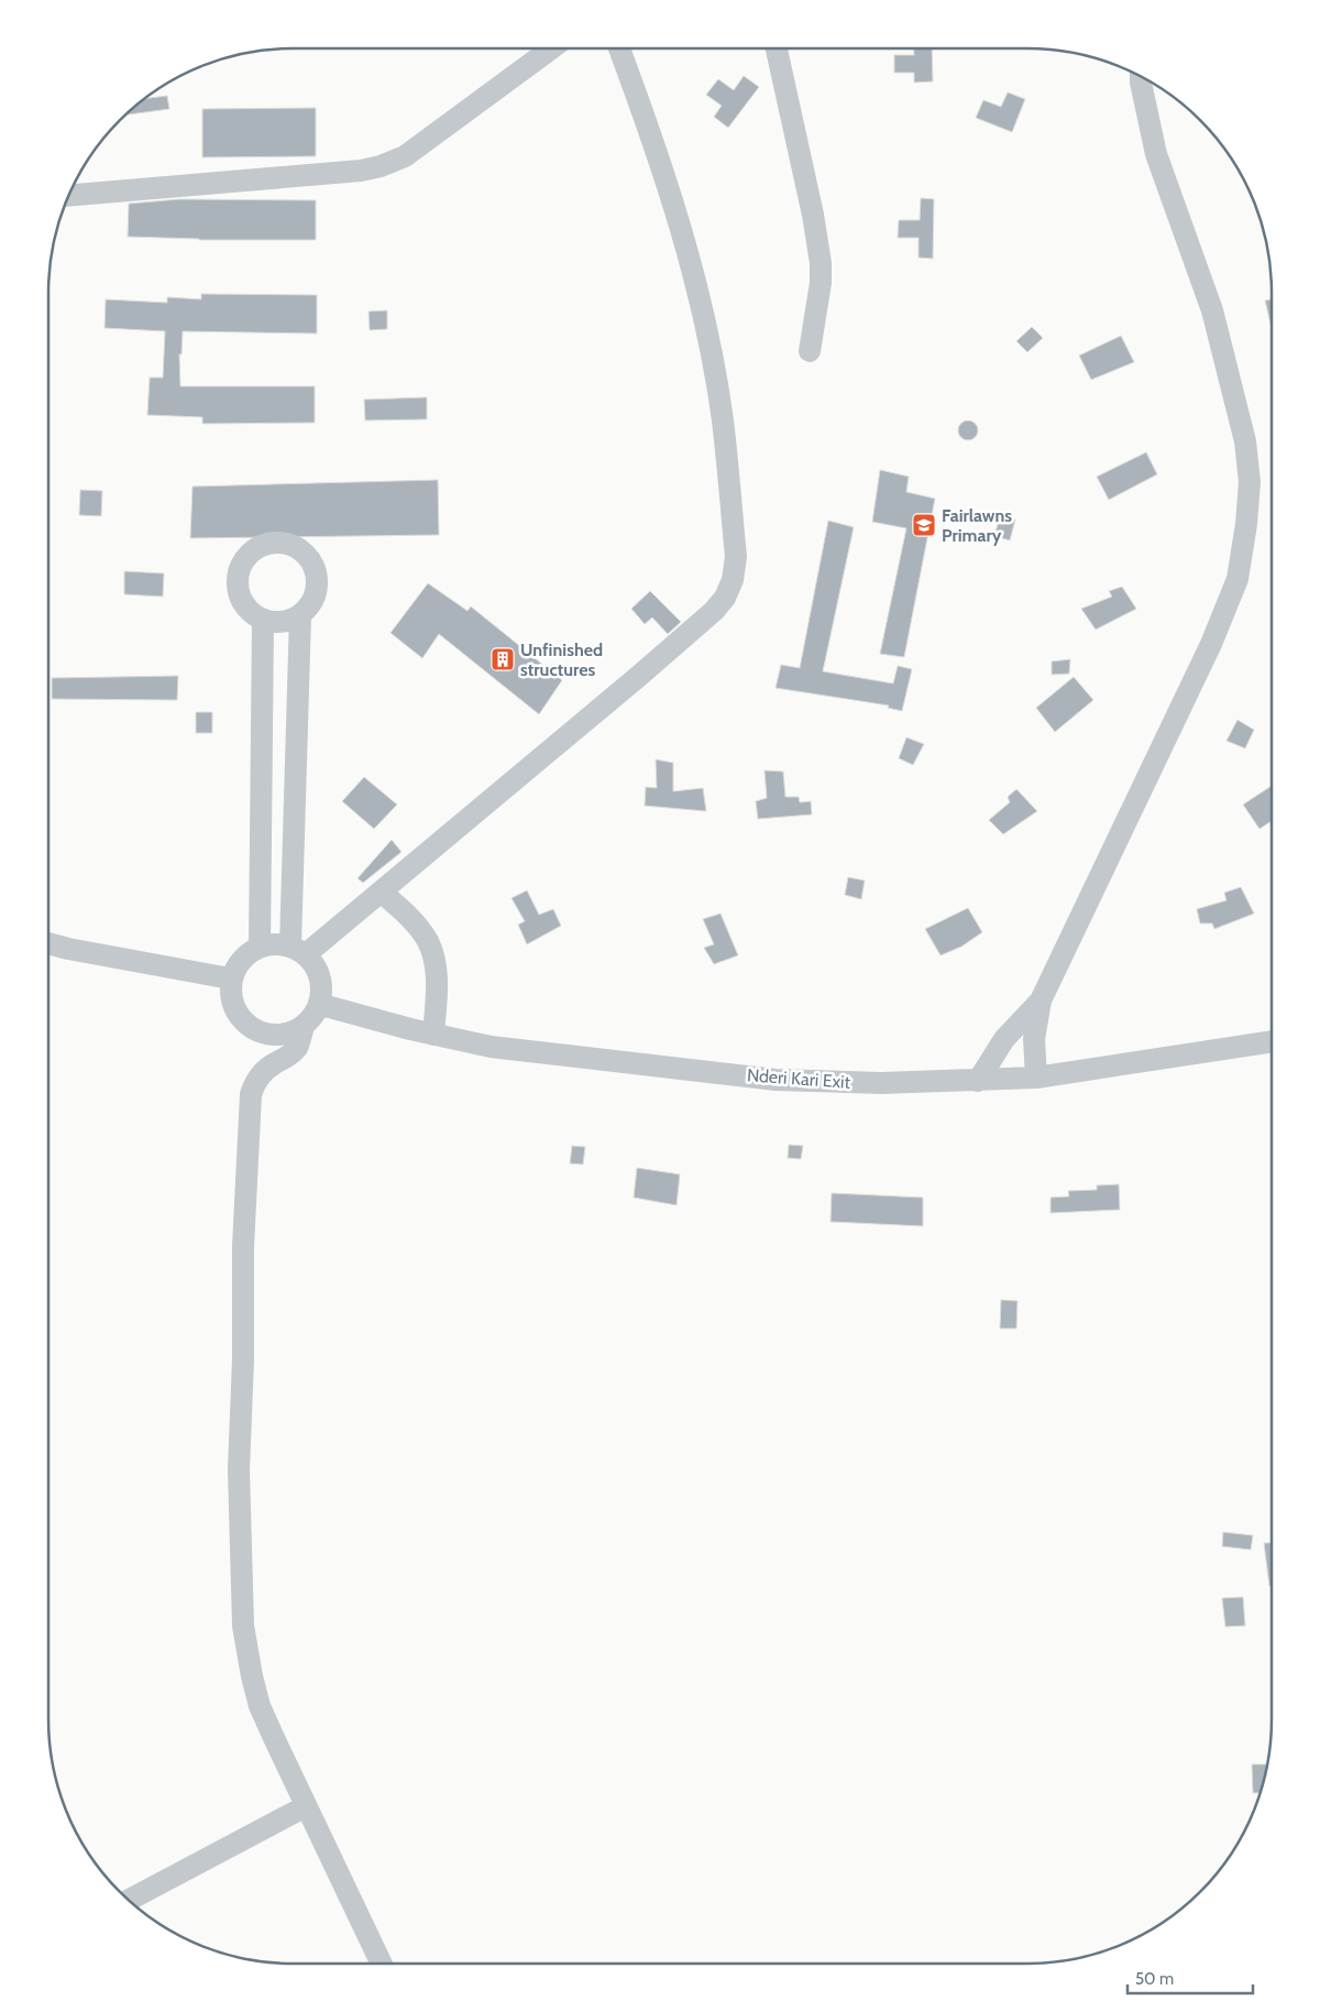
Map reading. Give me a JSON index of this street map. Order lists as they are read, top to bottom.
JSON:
{
  "streets": {
    "street": ["Nderi Kari Exit"]
  },
  "places": {
    "school or university": ["Fairlawns Primary"],
    "building": ["Unfinished structures"]
  },
  "scale_bar": "50 m"
}
